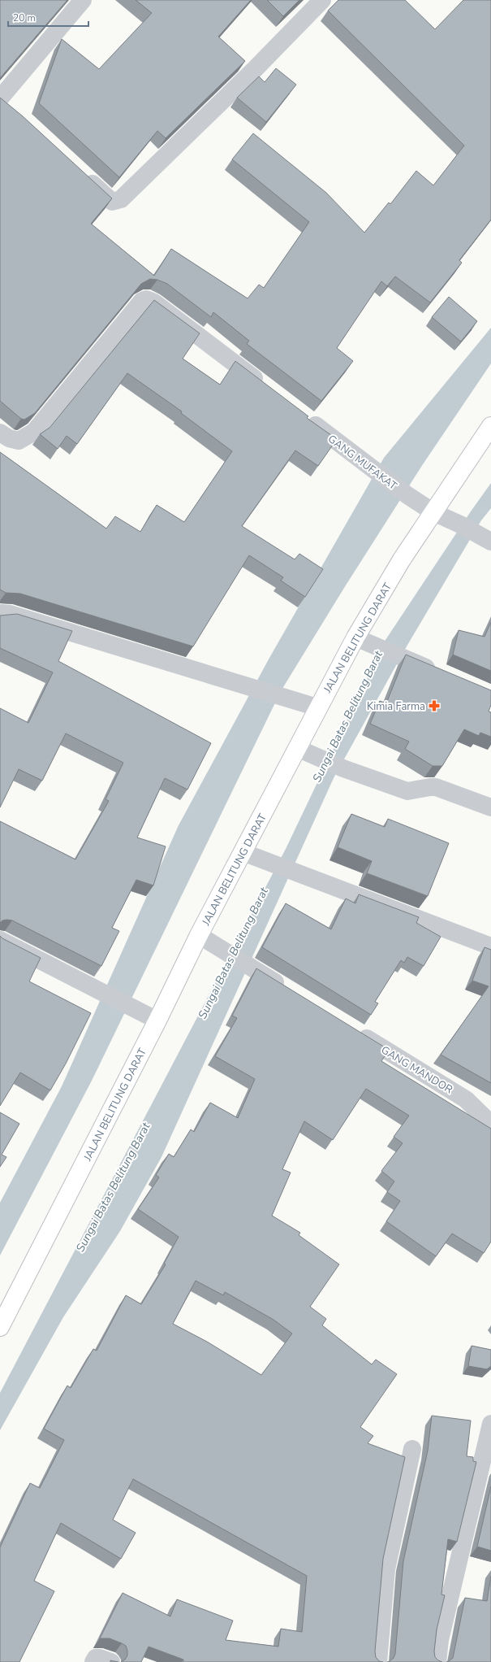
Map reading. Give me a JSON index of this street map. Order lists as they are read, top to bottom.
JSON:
{
  "streets": {
    "main road": ["JALAN BELITUNG DARAT"],
    "street": ["GANG MUFAKAT", "GANG MANDOR"]
  },
  "crossings": [
    ["GANG MUFAKAT", "JALAN BELITUNG DARAT"]
  ],
  "water": ["Sungai Batas Belitung Barat"],
  "places": {
    "pharmacy": ["Kimia Farma"]
  },
  "scale_bar": "20 m"
}
